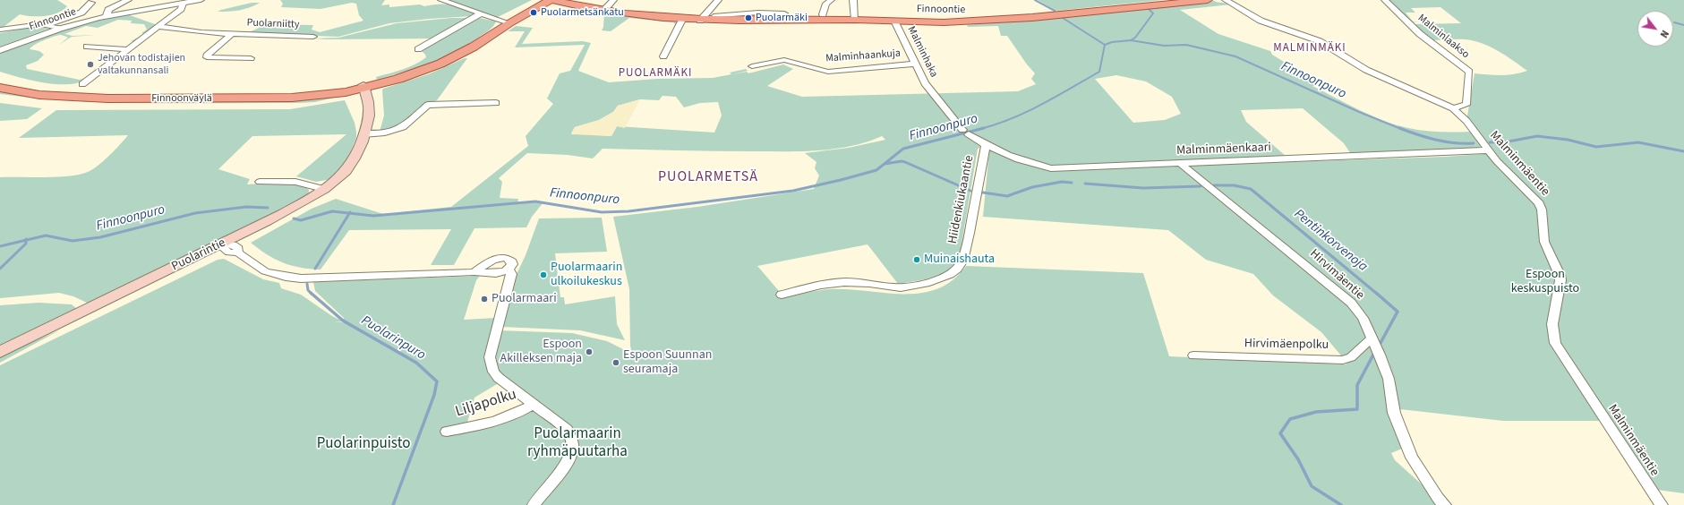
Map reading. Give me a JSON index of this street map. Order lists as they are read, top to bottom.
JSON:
{
  "streets": {
    "main road": ["Finnoontie", "Finnoonväylä", "Puolarintie"],
    "street": [
      "Puolarniitty",
      "Malminlaakso",
      "Malminhaka",
      "Malminhaankuja",
      "Malminmäenkaari",
      "Malminmäentie",
      "Hiidenkiukaantie",
      "Hirvimäentie",
      "Hirvimäenpolku",
      "Liljapolku"
    ]
  },
  "crossings": [
    ["Finnoontie", "Malminhaka"],
    ["Malminlaakso", "Malminmäentie"],
    ["Malminhaka", "Malminhaankuja"],
    ["Malminhaka", "Malminmäenkaari"],
    ["Finnoonväylä", "Puolarintie"],
    ["Malminmäenkaari", "Malminmäentie"],
    ["Malminmäenkaari", "Hiidenkiukaantie"],
    ["Malminmäenkaari", "Hirvimäentie"],
    ["Hirvimäentie", "Hirvimäenpolku"]
  ],
  "districts": ["MALMINMÄKI", "PUOLARMÄKI", "PUOLARMETSÄ"],
  "water": ["Finnoonpuro", "Pentinkorvenoja", "Puolarinpuro"],
  "parks": ["Espoon keskuspuisto", "Puolarmaarin ryhmäpuutarha", "Puolarinpuisto"],
  "places": [
    "Puolarmetsänkatu",
    "Puolarmäki",
    "Jehovan todistajien valtakunnansali",
    "Muinaishauta",
    "Puolarmaarin ulkoilukeskus",
    "Puolarmaari",
    "Espoon Akilleksen maja",
    "Espoon Suunnan seuramaja"
  ],
  "north": "bottom right"
}
